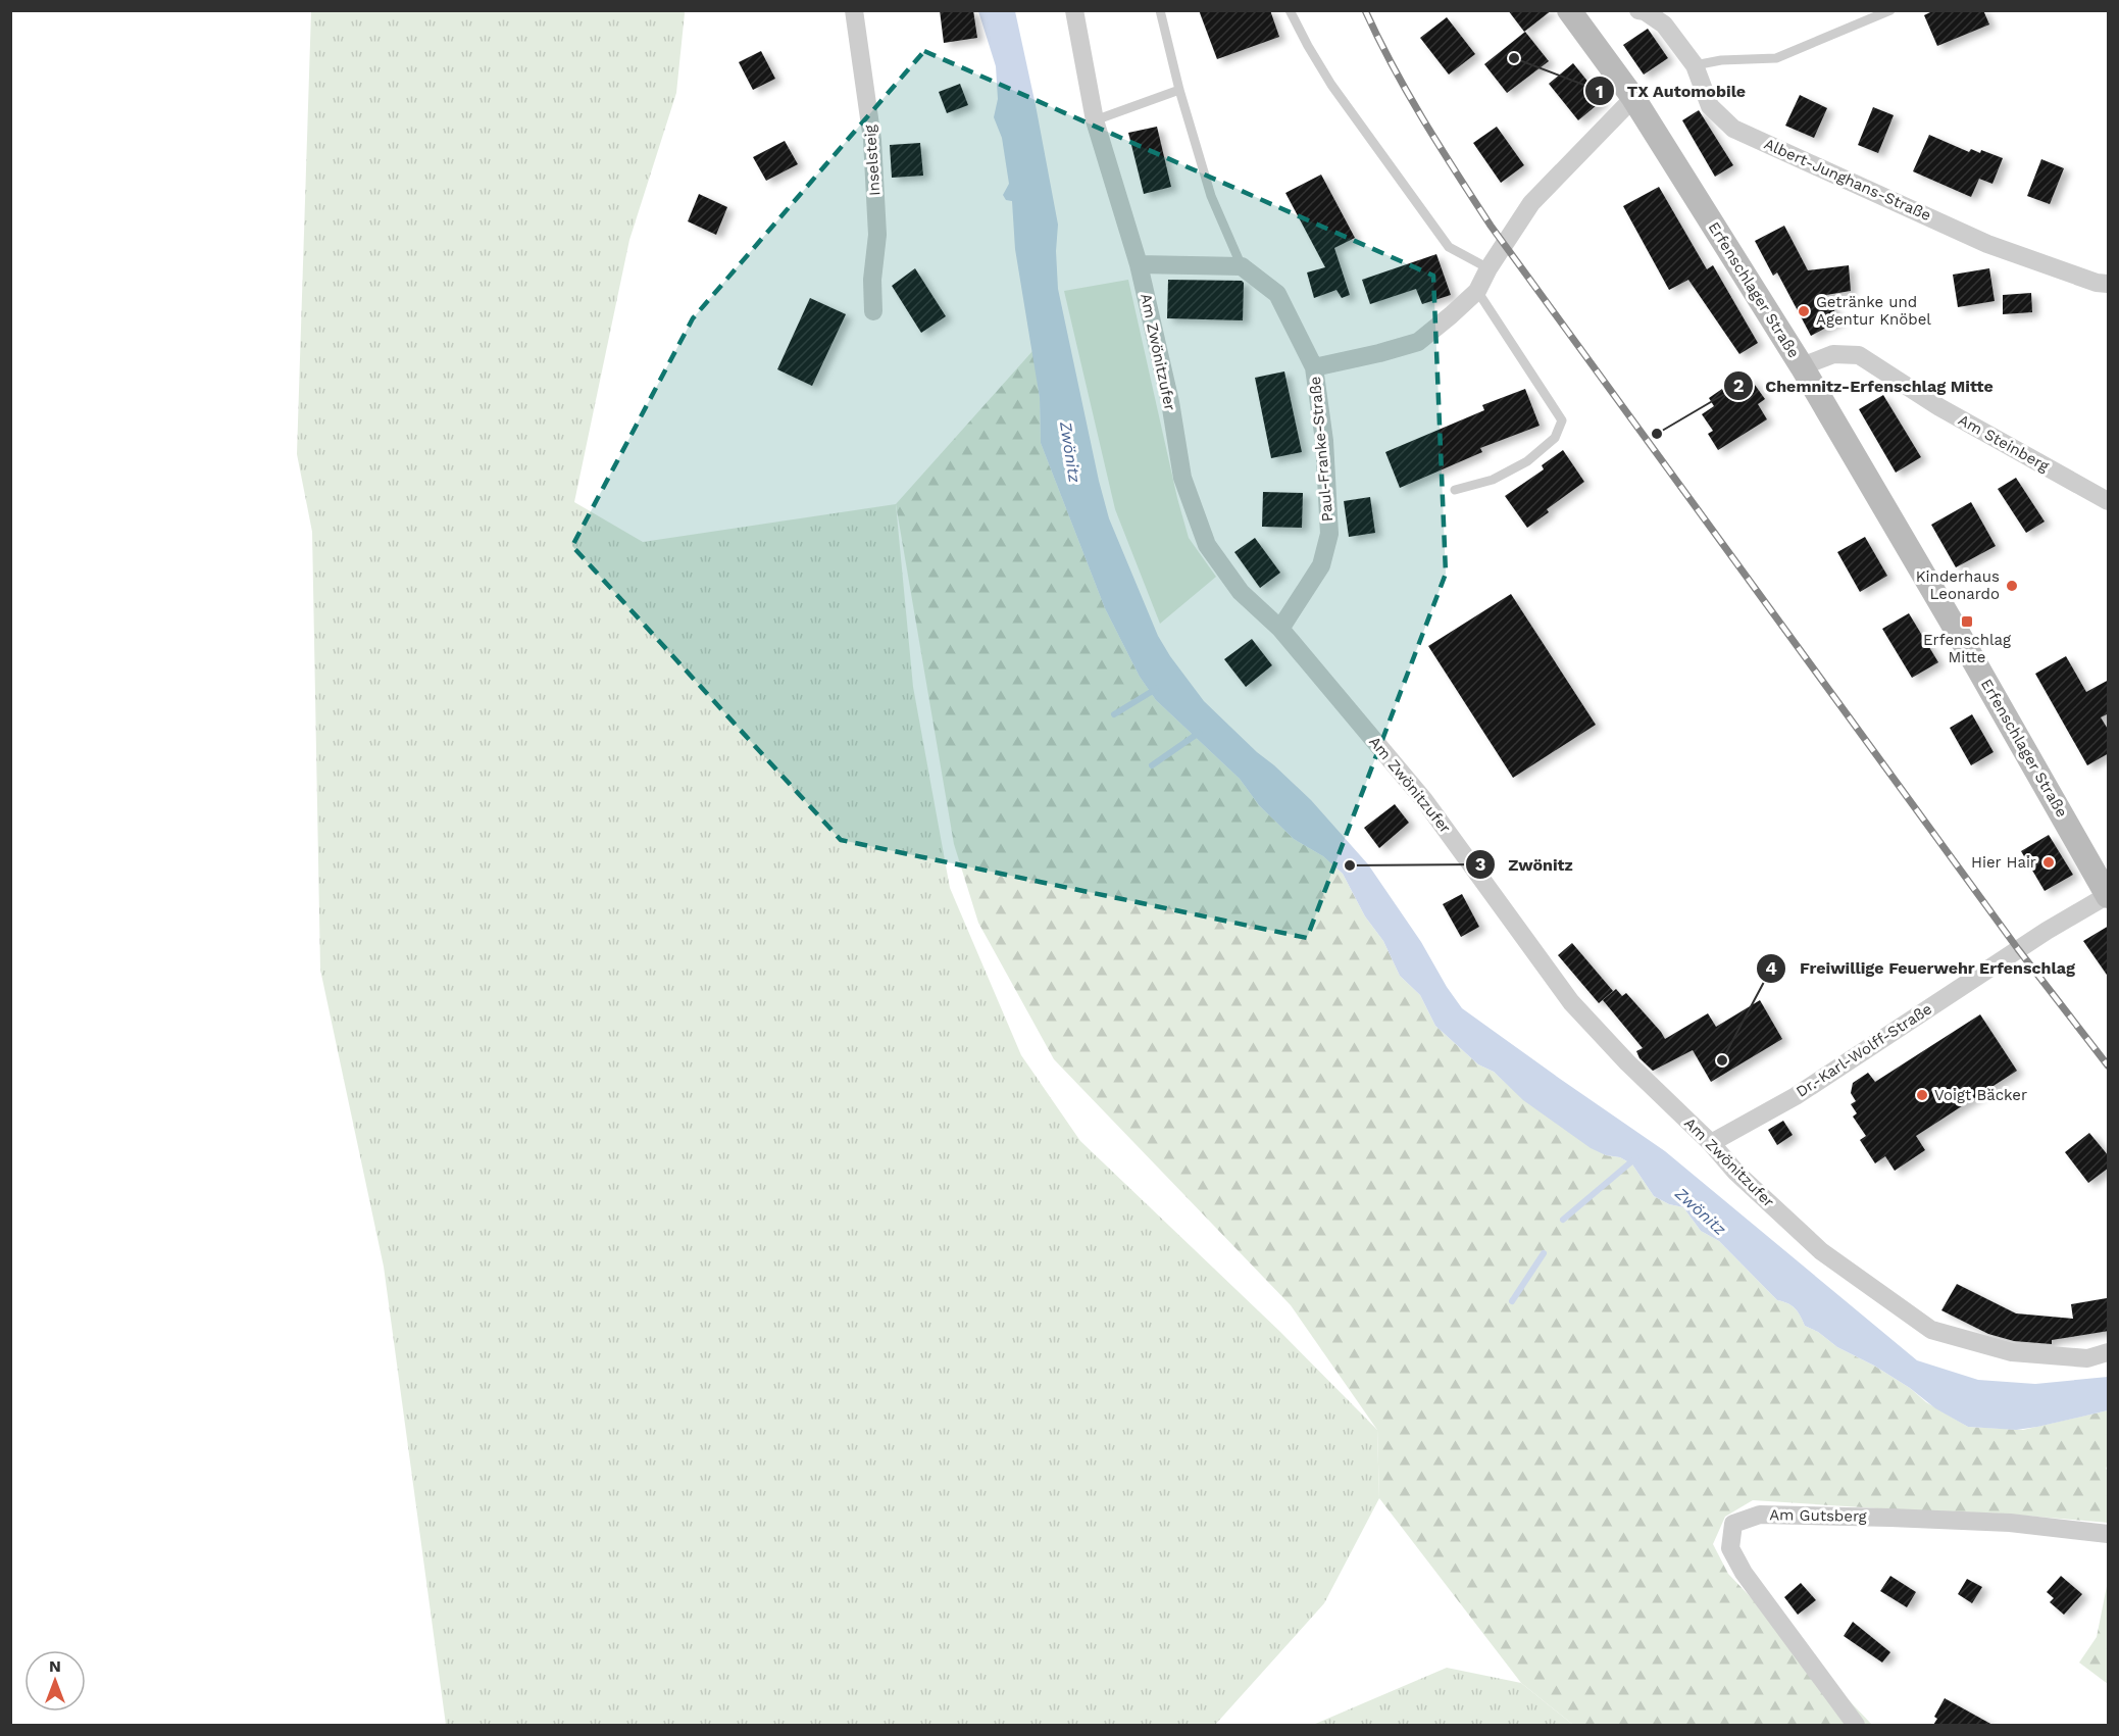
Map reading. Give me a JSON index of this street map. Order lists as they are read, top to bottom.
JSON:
{
  "streets": {
    "main road": ["Erfenschlager Straße"],
    "street": [
      "Inselsteig",
      "Albert-Junghans-Straße",
      "Am Zwönitzufer",
      "Am Steinberg",
      "Paul-Franke-Straße",
      "Dr.-Karl-Wolff-Straße",
      "Am Gutsberg"
    ]
  },
  "crossings": [
    ["Erfenschlager Straße", "Am Steinberg"],
    ["Erfenschlager Straße", "Paul-Franke-Straße"],
    ["Erfenschlager Straße", "Dr.-Karl-Wolff-Straße"],
    ["Am Zwönitzufer", "Paul-Franke-Straße"],
    ["Am Zwönitzufer", "Dr.-Karl-Wolff-Straße"]
  ],
  "water": ["Zwönitz"],
  "places": {
    "other": [
      "TX Automobile",
      "Getränke und Agentur Knöbel",
      "Chemnitz-Erfenschlag Mitte",
      "Kinderhaus Leonardo",
      "Hier Hair",
      "Zwönitz",
      "Freiwillige Feuerwehr Erfenschlag",
      "Voigt Bäcker"
    ],
    "transit": ["Erfenschlag Mitte"]
  },
  "north": "top"
}
